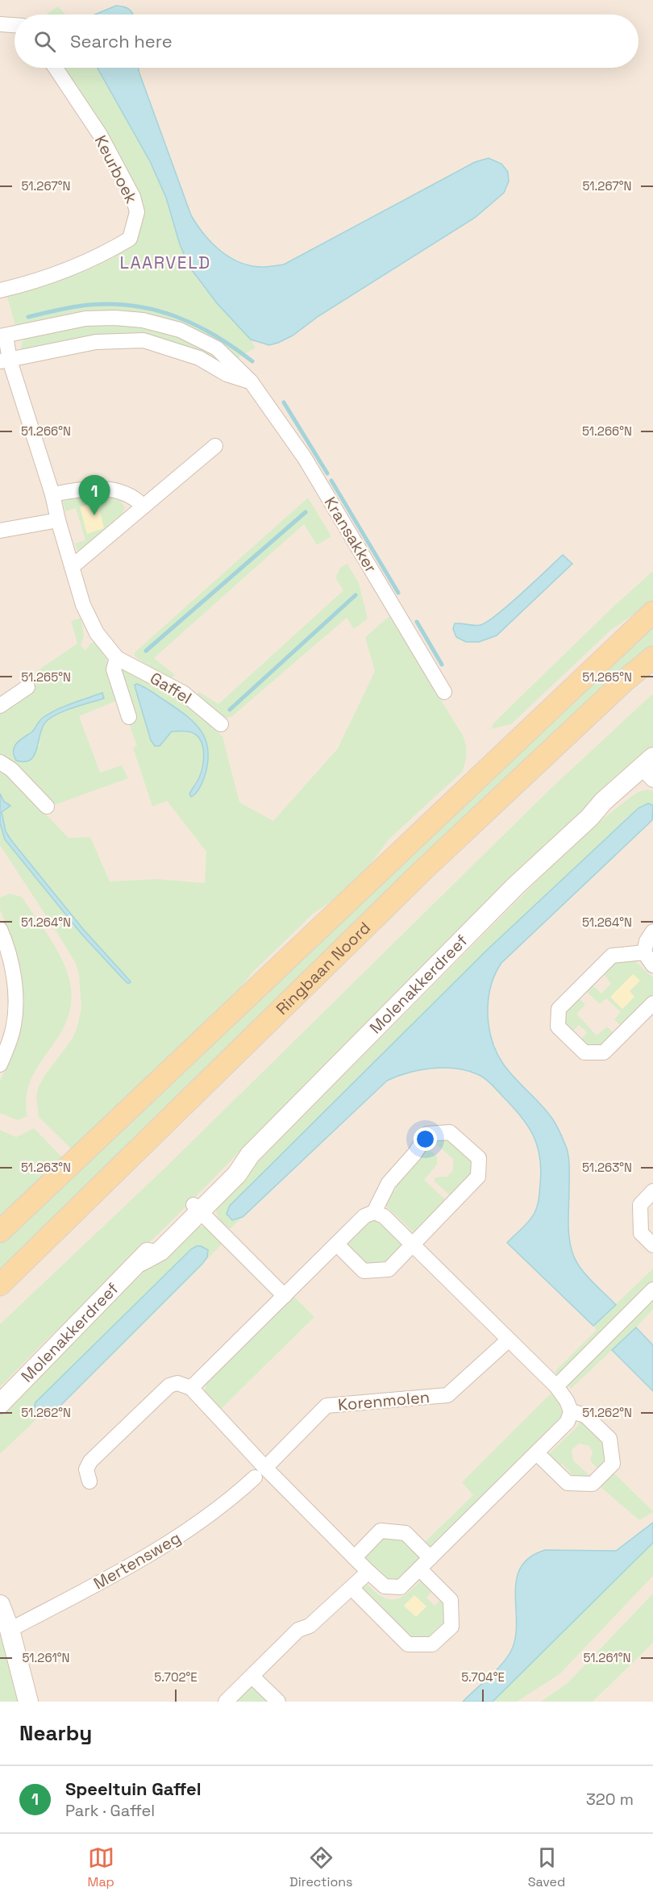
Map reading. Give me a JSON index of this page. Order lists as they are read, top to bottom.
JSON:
{
  "streets": {
    "main road": ["Ringbaan Noord"],
    "street": [
      "Keurboek",
      "Kransakker",
      "Gaffel",
      "Molenakkerdreef",
      "Korenmolen",
      "Mertensweg"
    ]
  },
  "crossings": [
    ["Kransakker", "Gaffel"],
    ["Korenmolen", "Mertensweg"]
  ],
  "districts": ["LAARVELD"],
  "page": {
    "search": "Search here",
    "pins": "1",
    "heading": "Nearby",
    "list": [
      {
        "mark": "1",
        "name": "Speeltuin Gaffel",
        "note": "Park · Gaffel",
        "value": "320 m"
      }
    ],
    "nav": ["Map", "Directions", "Saved"]
  },
  "coordinates": [
    "51.267°N",
    "51.266°N",
    "51.265°N",
    "51.264°N",
    "51.263°N",
    "51.262°N",
    "51.261°N",
    "5.702°E",
    "5.704°E"
  ]
}
